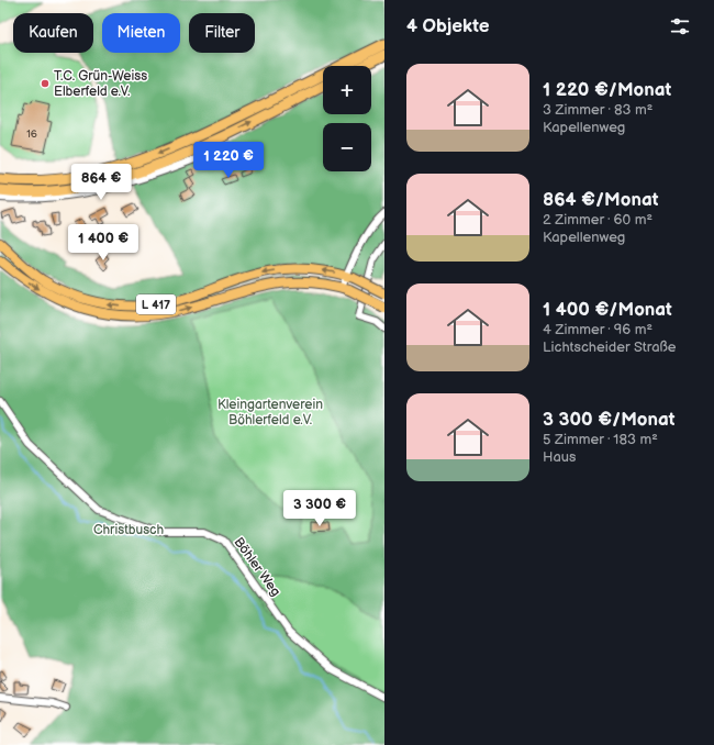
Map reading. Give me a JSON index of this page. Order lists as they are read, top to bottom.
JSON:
{
  "streets": {
    "main road": ["L 417"],
    "street": ["Böhler Weg"]
  },
  "parks": ["Kleingartenverein Böhlerfeld e.V.", "Christbusch"],
  "places": ["T.C. Grün-Weiss Elberfeld e.V."],
  "house_numbers": ["16"],
  "page": {
    "heading": "4 Objekte",
    "chip": ["Kaufen", "Mieten", "Filter"],
    "list": [
      {
        "name": "1 220 €/Monat",
        "note": "3 Zimmer · 83 m² · Kapellenweg"
      },
      {
        "name": "864 €/Monat",
        "note": "2 Zimmer · 60 m² · Kapellenweg"
      },
      {
        "name": "1 400 €/Monat",
        "note": "4 Zimmer · 96 m² · Lichtscheider Straße"
      },
      {
        "name": "3 300 €/Monat",
        "note": "5 Zimmer · 183 m² · Haus"
      }
    ],
    "map_buttons": ["+", "−"],
    "price": [
      "1 220 €",
      "864 €",
      "1 400 €",
      "3 300 €"
    ]
  }
}
